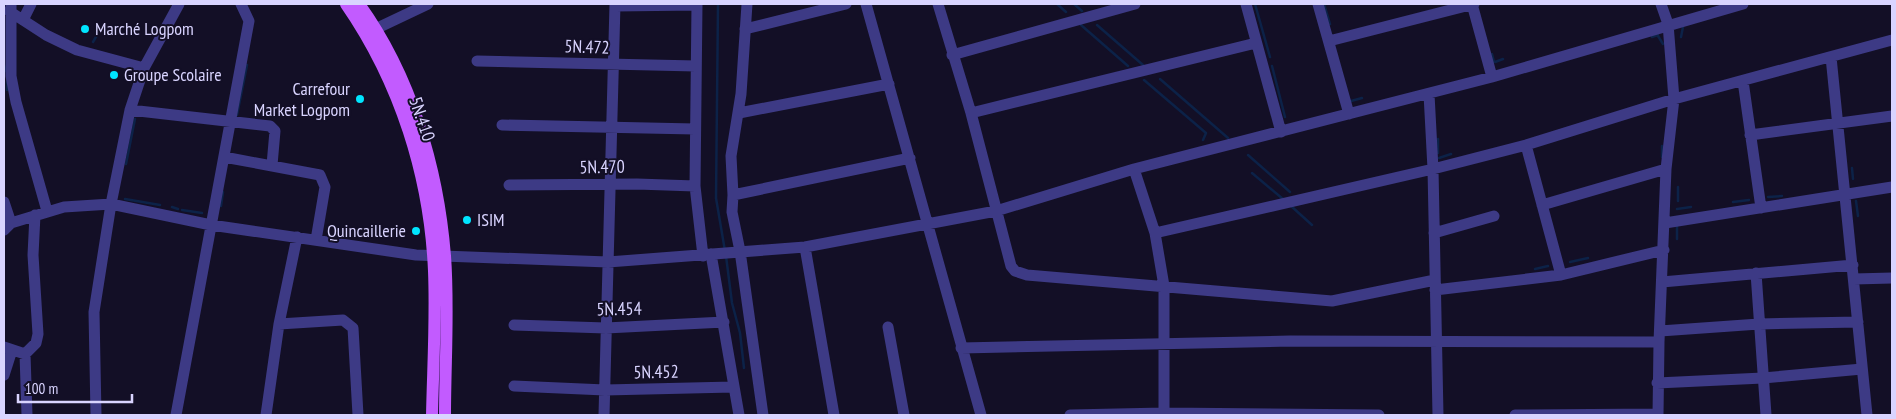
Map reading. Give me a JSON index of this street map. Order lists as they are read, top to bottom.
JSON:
{
  "streets": {
    "main road": ["5N.410"],
    "street": [
      "5N.472",
      "5N.470",
      "5N.454",
      "5N.452"
    ]
  },
  "places": [
    "Marché Logpom",
    "Groupe Scolaire",
    "Carrefour Market Logpom",
    "ISIM",
    "Quincaillerie"
  ],
  "scale_bar": "100 m"
}
